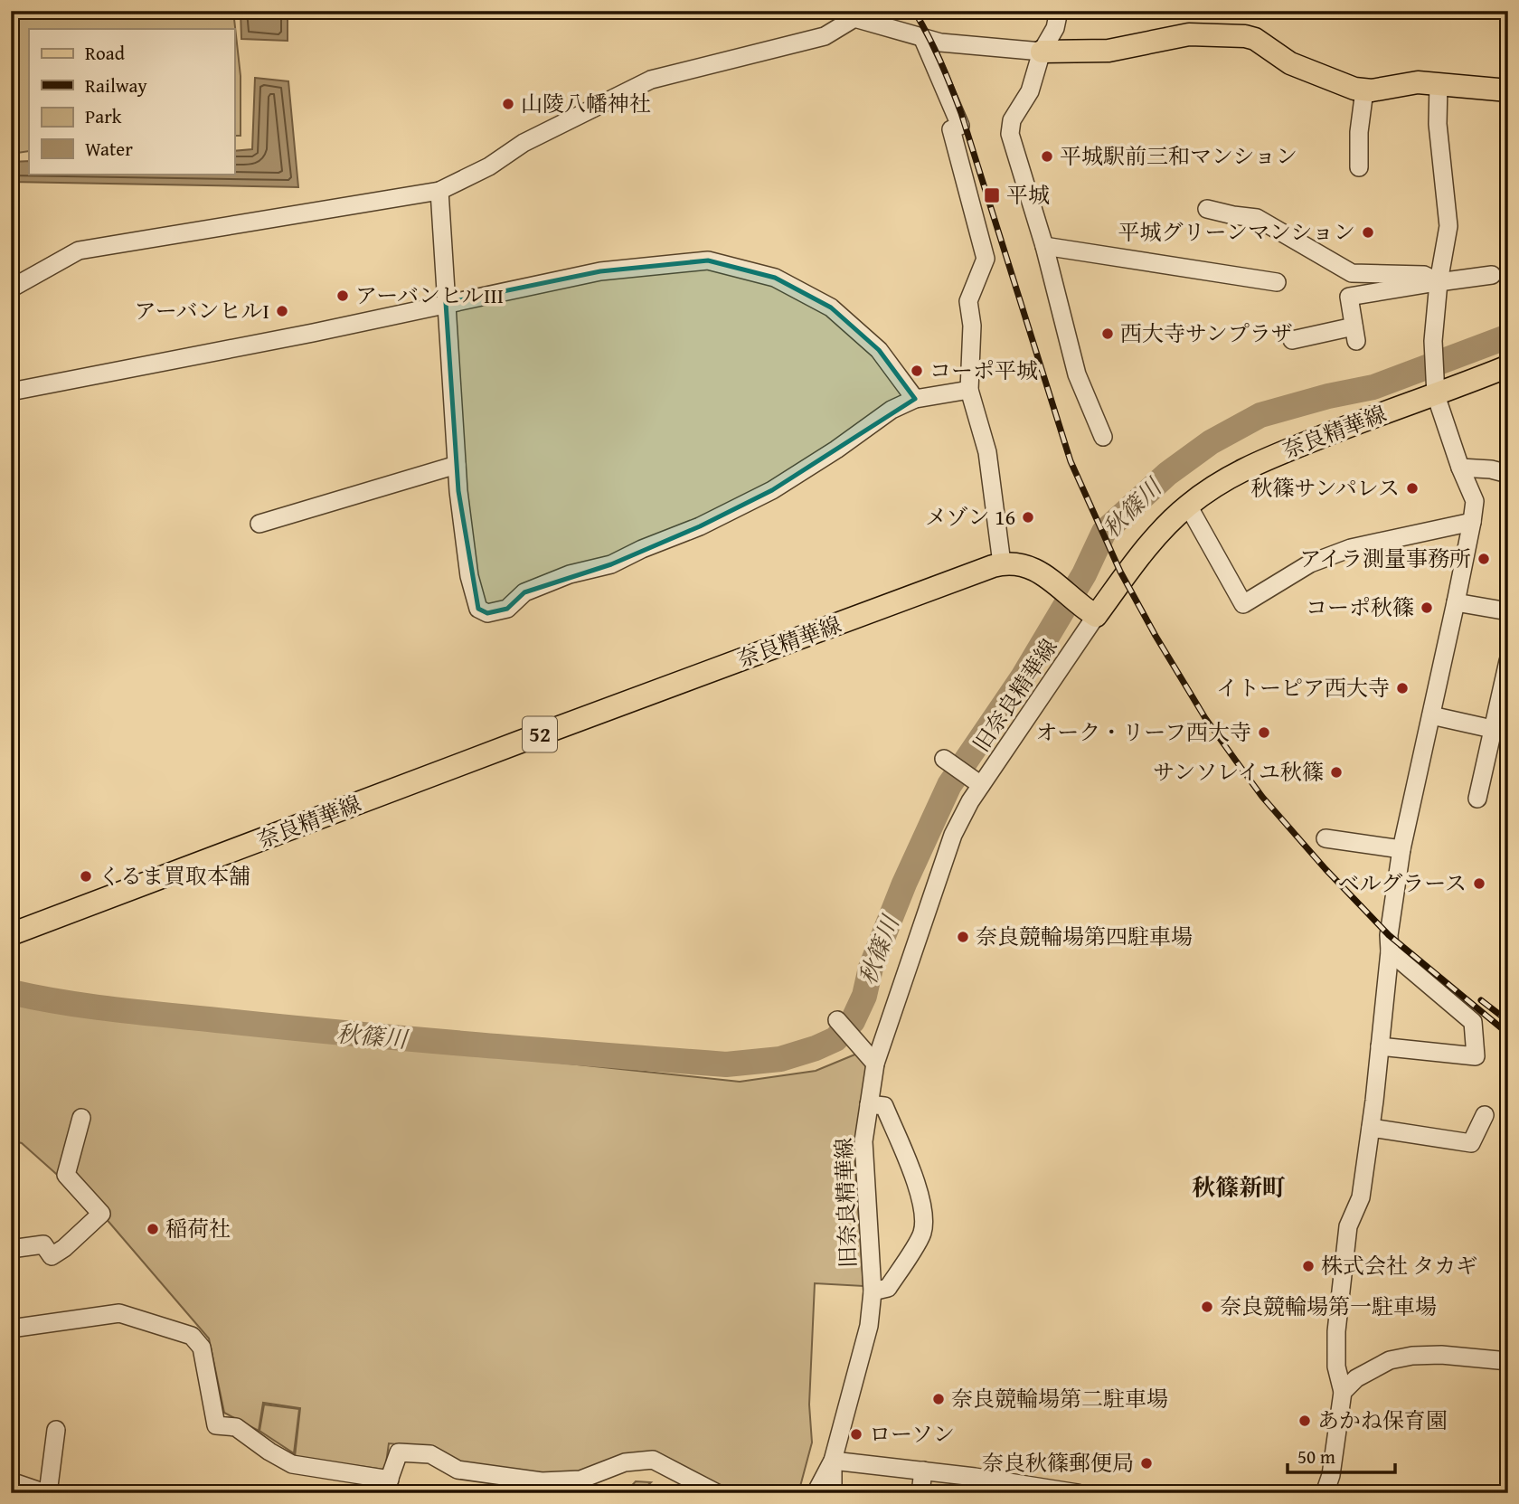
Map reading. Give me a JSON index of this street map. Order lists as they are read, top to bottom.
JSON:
{
  "streets": {
    "main road": ["奈良精華線", "52"],
    "street": ["旧奈良精華線"]
  },
  "crossings": [
    ["奈良精華線", "旧奈良精華線"]
  ],
  "districts": ["秋篠新町"],
  "water": ["秋篠川"],
  "places": {
    "other": [
      "山陵八幡神社",
      "平城駅前三和マンション",
      "平城グリーンマンション",
      "アーバンヒルⅢ",
      "アーバンヒルⅠ",
      "西大寺サンプラザ",
      "コーポ平城",
      "秋篠サンパレス",
      "メゾン 16",
      "アイラ測量事務所",
      "コーポ秋篠",
      "イトーピア西大寺",
      "オーク・リーフ西大寺",
      "サンソレイユ秋篠",
      "くるま買取本舗",
      "ベルグラース",
      "奈良競輪場第四駐車場",
      "稲荷社",
      "株式会社 タカギ",
      "奈良競輪場第一駐車場",
      "奈良競輪場第二駐車場",
      "あかね保育園",
      "ローソン",
      "奈良秋篠郵便局"
    ],
    "transit": ["平城"]
  },
  "legend": [
    "Road",
    "Railway",
    "Park",
    "Water"
  ],
  "scale_bar": "50 m"
}
